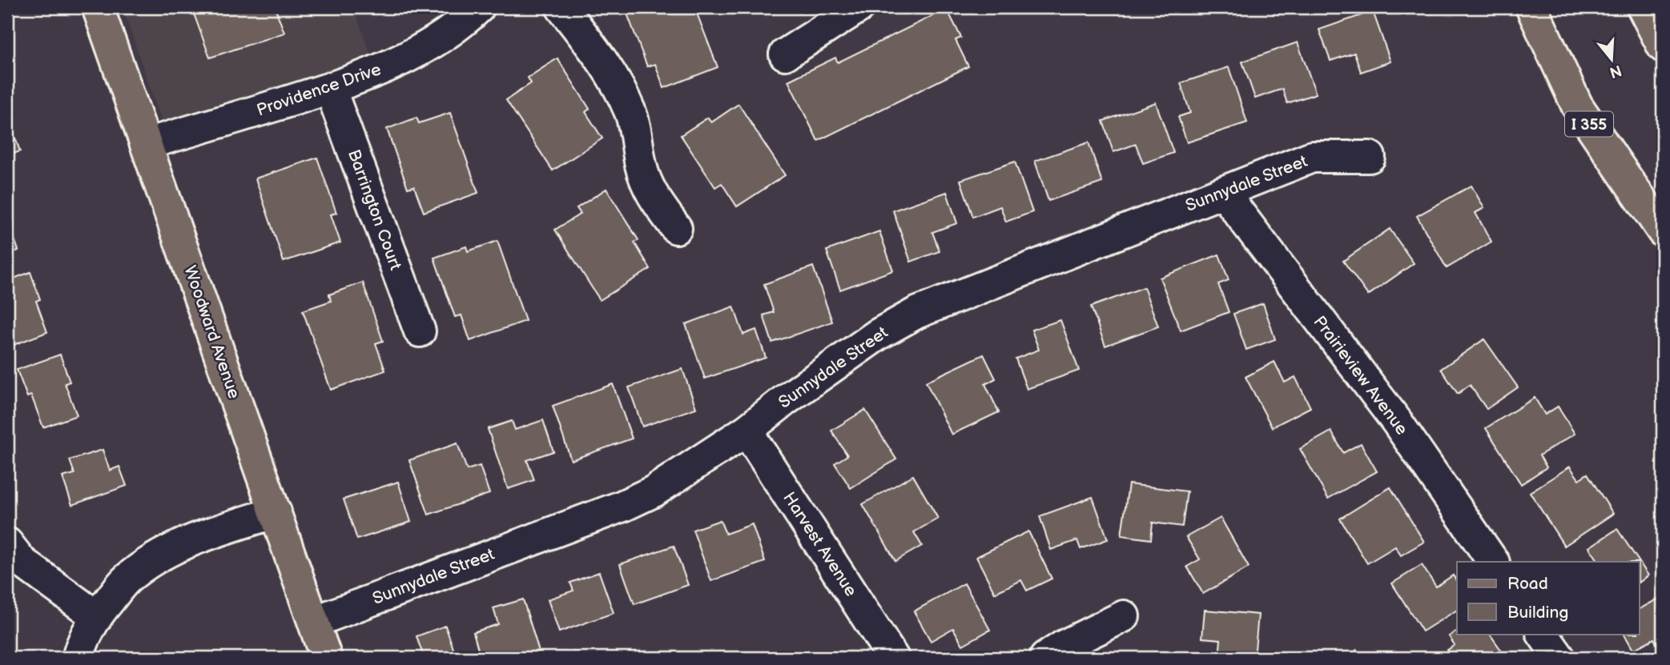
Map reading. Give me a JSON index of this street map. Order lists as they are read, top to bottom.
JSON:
{
  "streets": {
    "main road": ["I 355", "Woodward Avenue"],
    "street": [
      "Providence Drive",
      "Sunnydale Street",
      "Barrington Court",
      "Prairieview Avenue",
      "Harvest Avenue"
    ]
  },
  "crossings": [
    ["Providence Drive", "Barrington Court"],
    ["Providence Drive", "Woodward Avenue"],
    ["Sunnydale Street", "Woodward Avenue"],
    ["Sunnydale Street", "Prairieview Avenue"],
    ["Sunnydale Street", "Harvest Avenue"]
  ],
  "legend": ["Road", "Building"],
  "north": "bottom"
}
